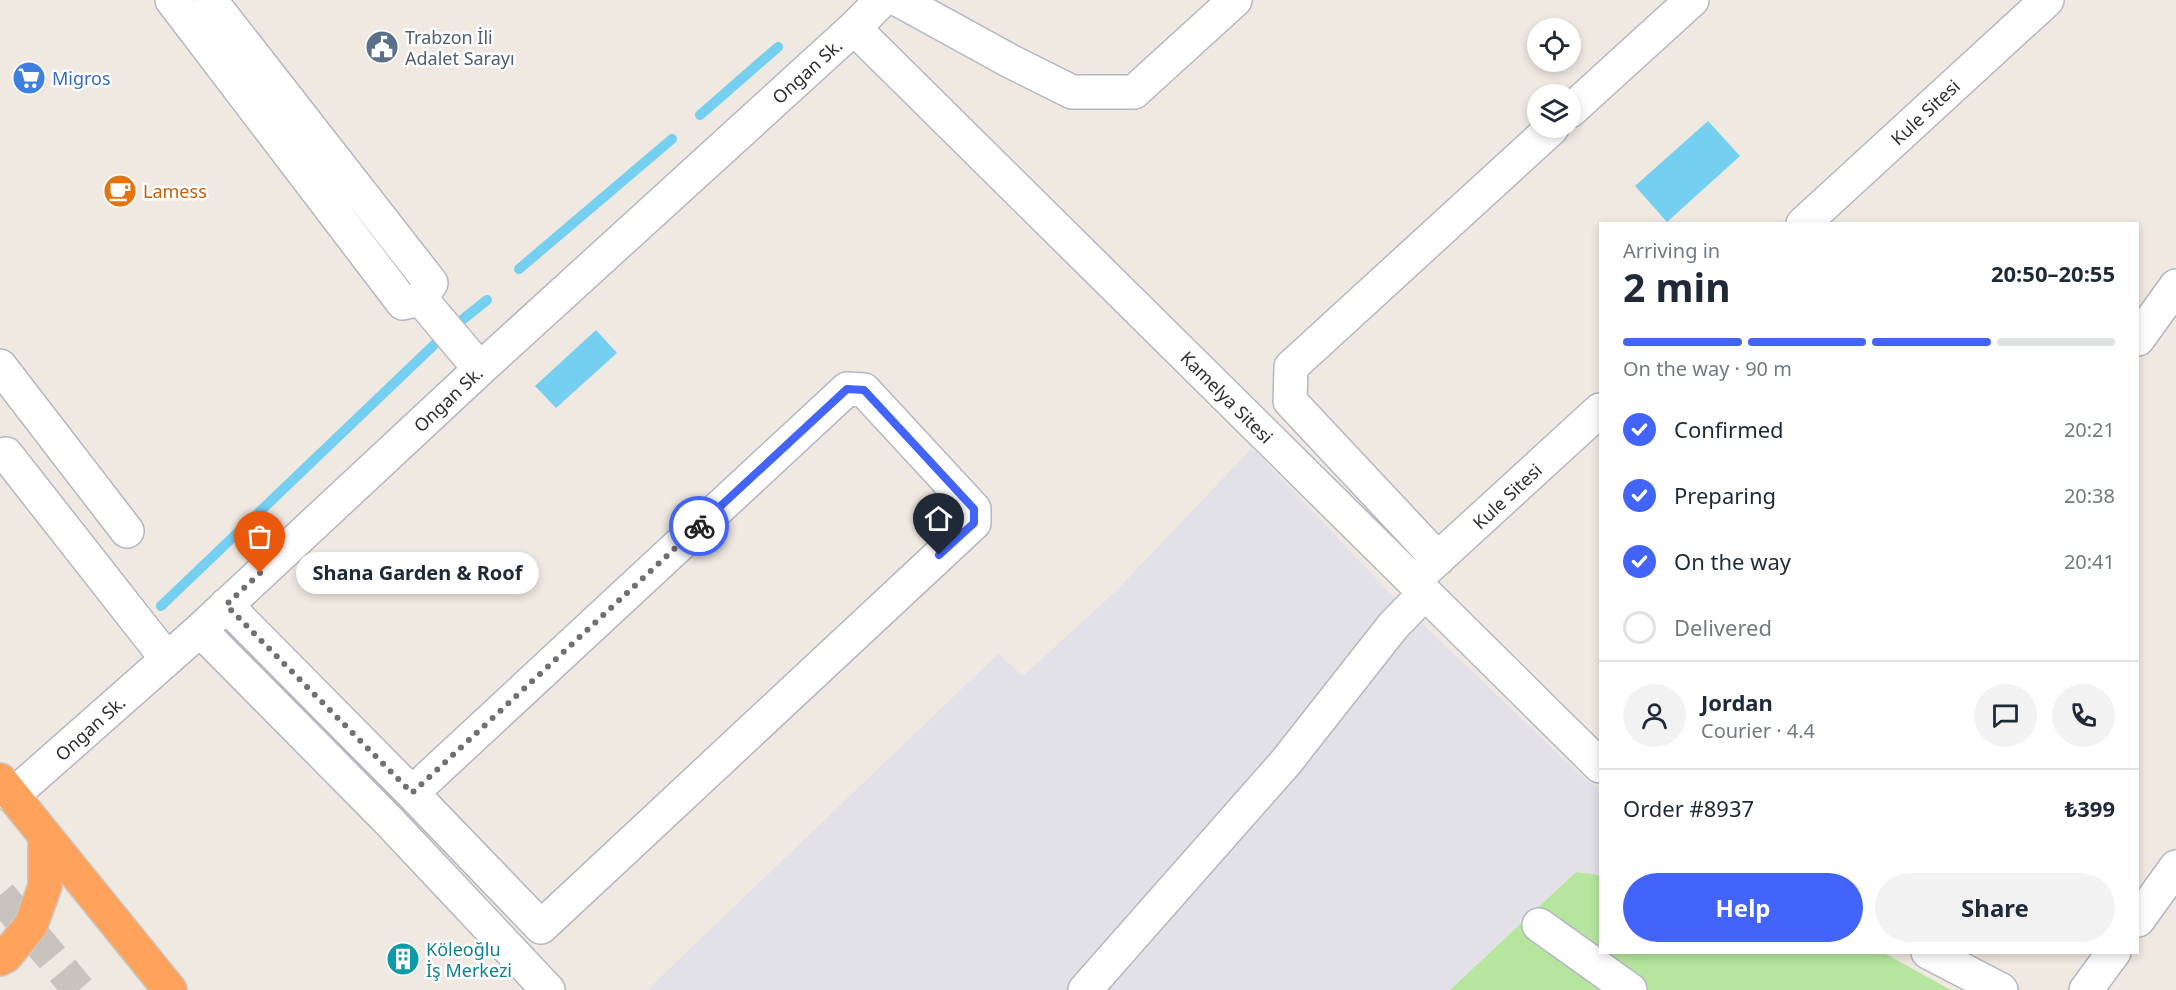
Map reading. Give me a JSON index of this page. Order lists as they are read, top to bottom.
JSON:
{
  "streets": {
    "street": ["Ongan Sk.", "Kule Sitesi", "Kamelya Sitesi"]
  },
  "crossings": [
    ["Ongan Sk.", "Kamelya Sitesi"],
    ["Kule Sitesi", "Kamelya Sitesi"]
  ],
  "places": {
    "public building": ["Trabzon İli Adalet Sarayı"],
    "supermarket": ["Migros"],
    "cafe": ["Lamess"],
    "other": ["Shana Garden & Roof"],
    "building": ["Köleoğlu İş Merkezi"]
  },
  "page": {
    "heading": ["2 min", "Arriving in", "20:50–20:55"],
    "panel": [
      "Jordan",
      "Courier · 4.4",
      "Order #8937",
      "₺399"
    ],
    "bar": "On the way · 90 m",
    "list": [
      ["Confirmed", "20:21"],
      ["Preparing", "20:38"],
      ["On the way", "20:41"],
      "Delivered"
    ],
    "bubble": "Shana Garden & Roof",
    "buttons": ["Help", "Share"]
  }
}
